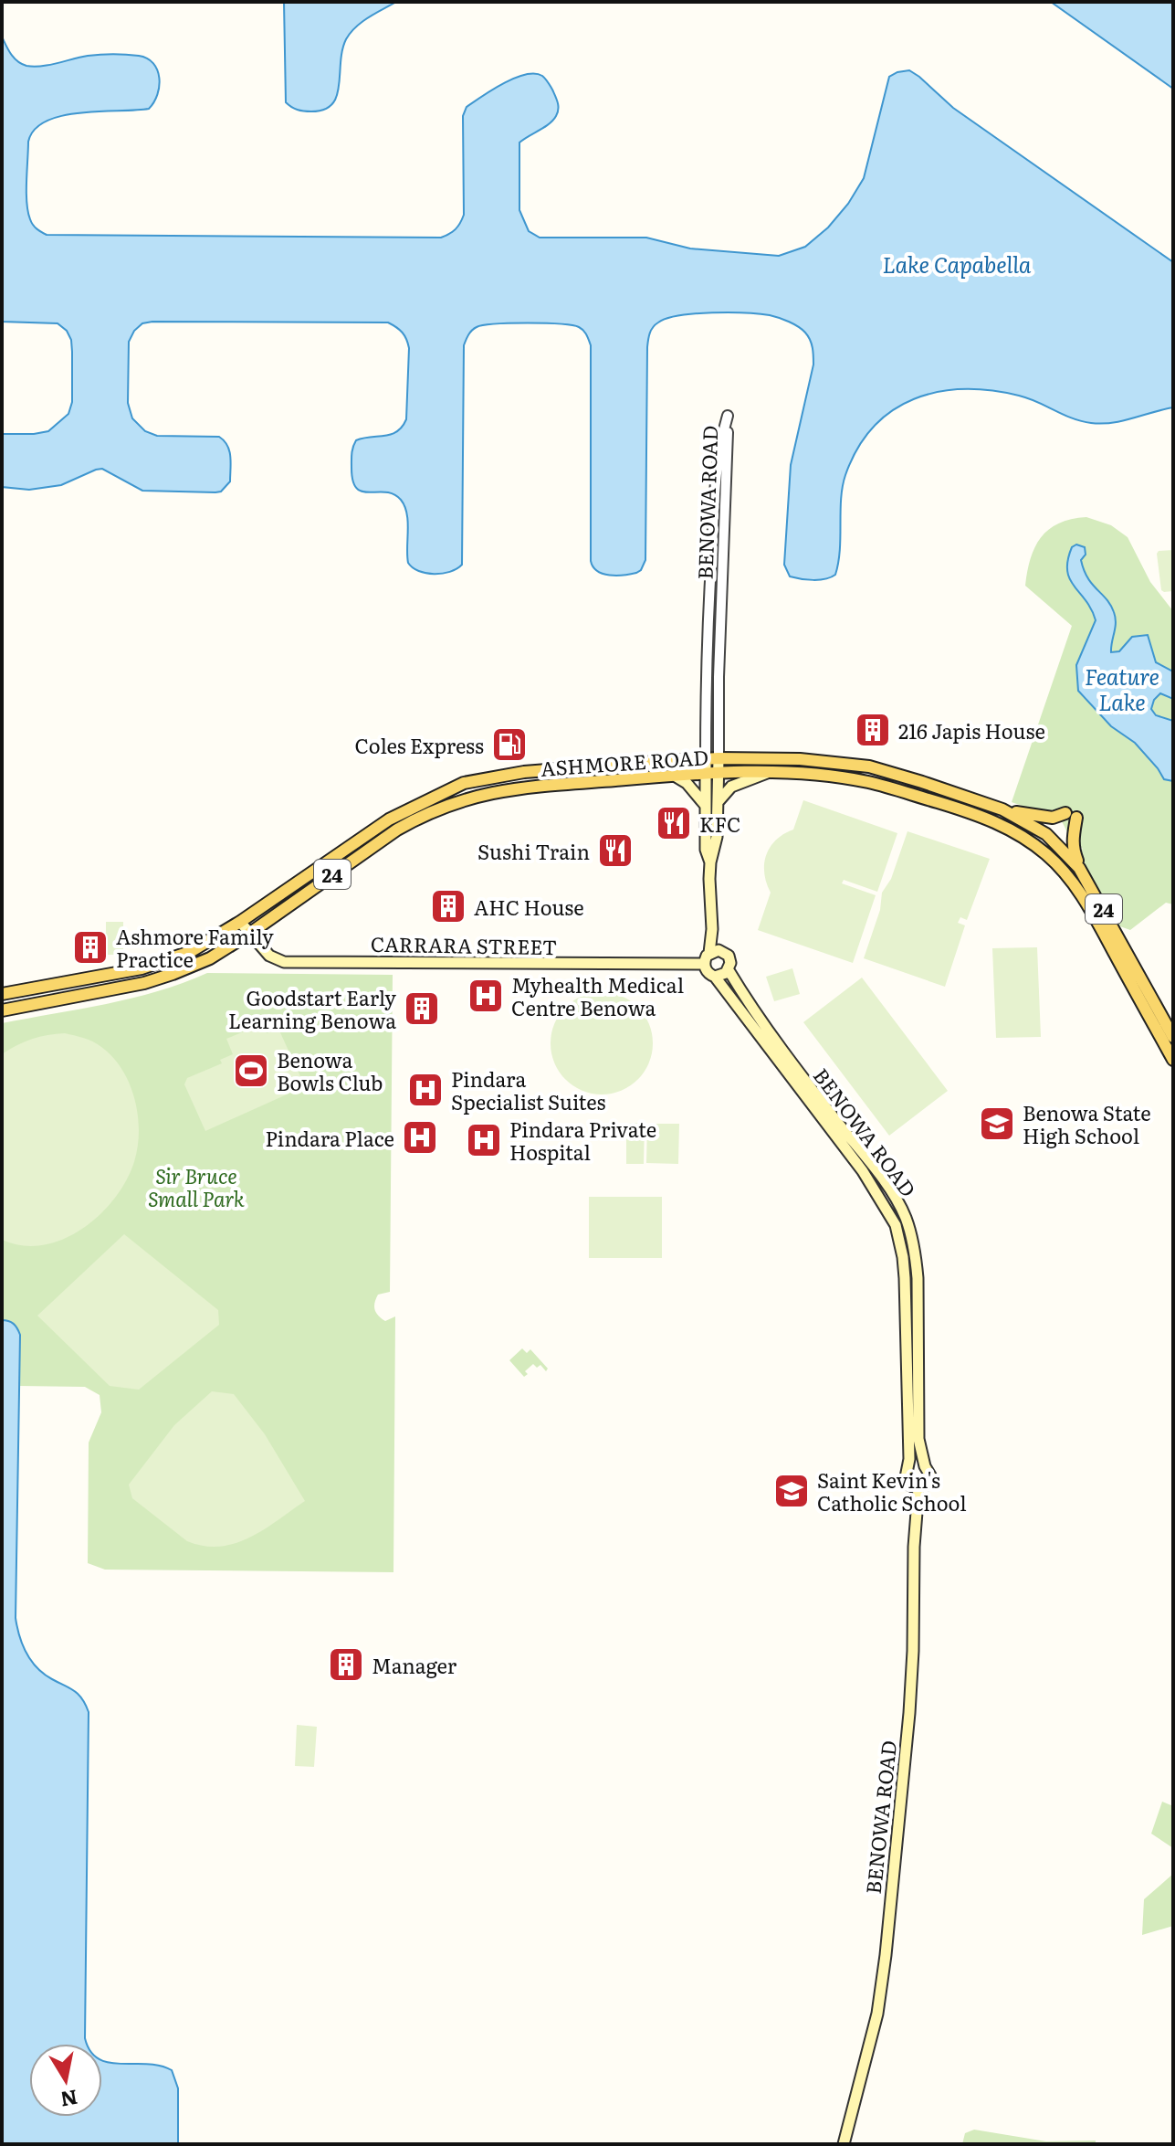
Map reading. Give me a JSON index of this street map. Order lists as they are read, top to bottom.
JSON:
{
  "streets": {
    "main road": [
      "BENOWA ROAD",
      "ASHMORE ROAD",
      "24",
      "CARRARA STREET"
    ]
  },
  "crossings": [
    ["BENOWA ROAD", "ASHMORE ROAD"],
    ["BENOWA ROAD", "CARRARA STREET"],
    ["ASHMORE ROAD", "CARRARA STREET"]
  ],
  "water": ["Lake Capabella", "Feature Lake"],
  "parks": ["Sir Bruce Small Park"],
  "places": {
    "building": [
      "216 Japis House",
      "AHC House",
      "Ashmore Family Practice",
      "Goodstart Early Learning Benowa",
      "Manager"
    ],
    "fuel station": ["Coles Express"],
    "restaurant": ["KFC", "Sushi Train"],
    "hospital": [
      "Myhealth Medical Centre Benowa",
      "Pindara Specialist Suites",
      "Pindara Place",
      "Pindara Private Hospital"
    ],
    "sports": ["Benowa Bowls Club"],
    "school or university": ["Benowa State High School", "Saint Kevin's Catholic School"]
  },
  "north": "bottom"
}
